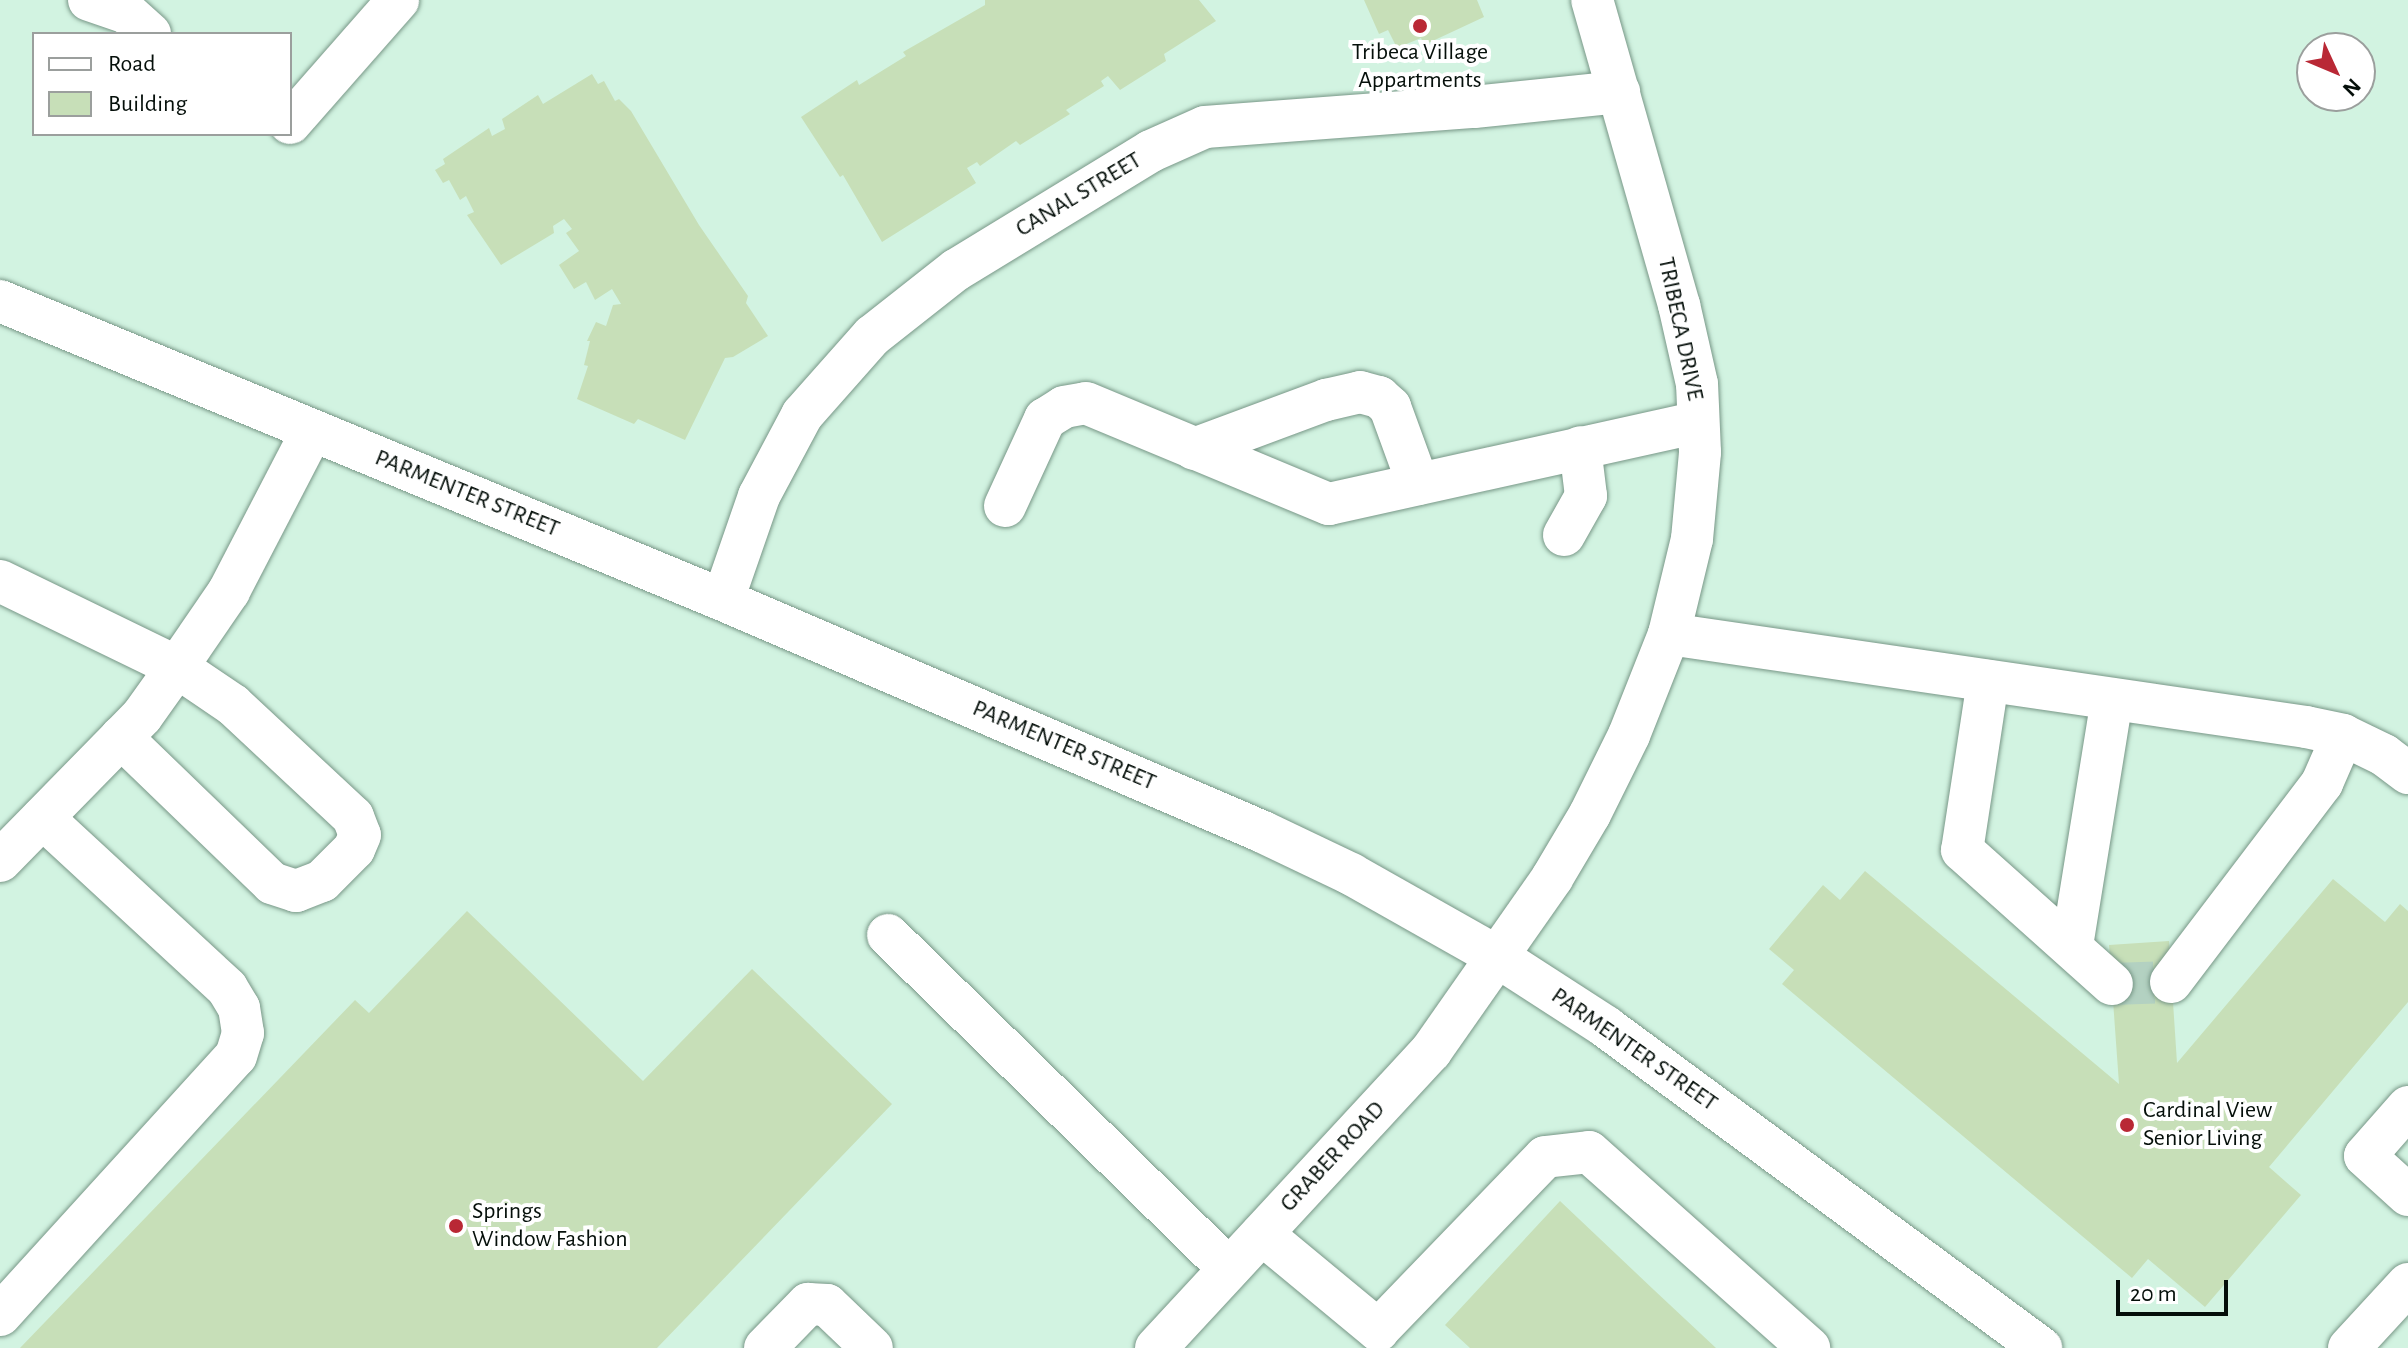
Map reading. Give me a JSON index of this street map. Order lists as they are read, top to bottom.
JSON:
{
  "streets": {
    "street": [
      "CANAL STREET",
      "TRIBECA DRIVE",
      "PARMENTER STREET",
      "GRABER ROAD"
    ]
  },
  "crossings": [
    ["CANAL STREET", "TRIBECA DRIVE"],
    ["CANAL STREET", "PARMENTER STREET"],
    ["TRIBECA DRIVE", "PARMENTER STREET"],
    ["TRIBECA DRIVE", "GRABER ROAD"],
    ["PARMENTER STREET", "GRABER ROAD"]
  ],
  "places": ["Tribeca Village Appartments", "Cardinal View Senior Living", "Springs Window Fashion"],
  "legend": ["Road", "Building"],
  "scale_bar": "20 m",
  "north": "bottom right"
}
